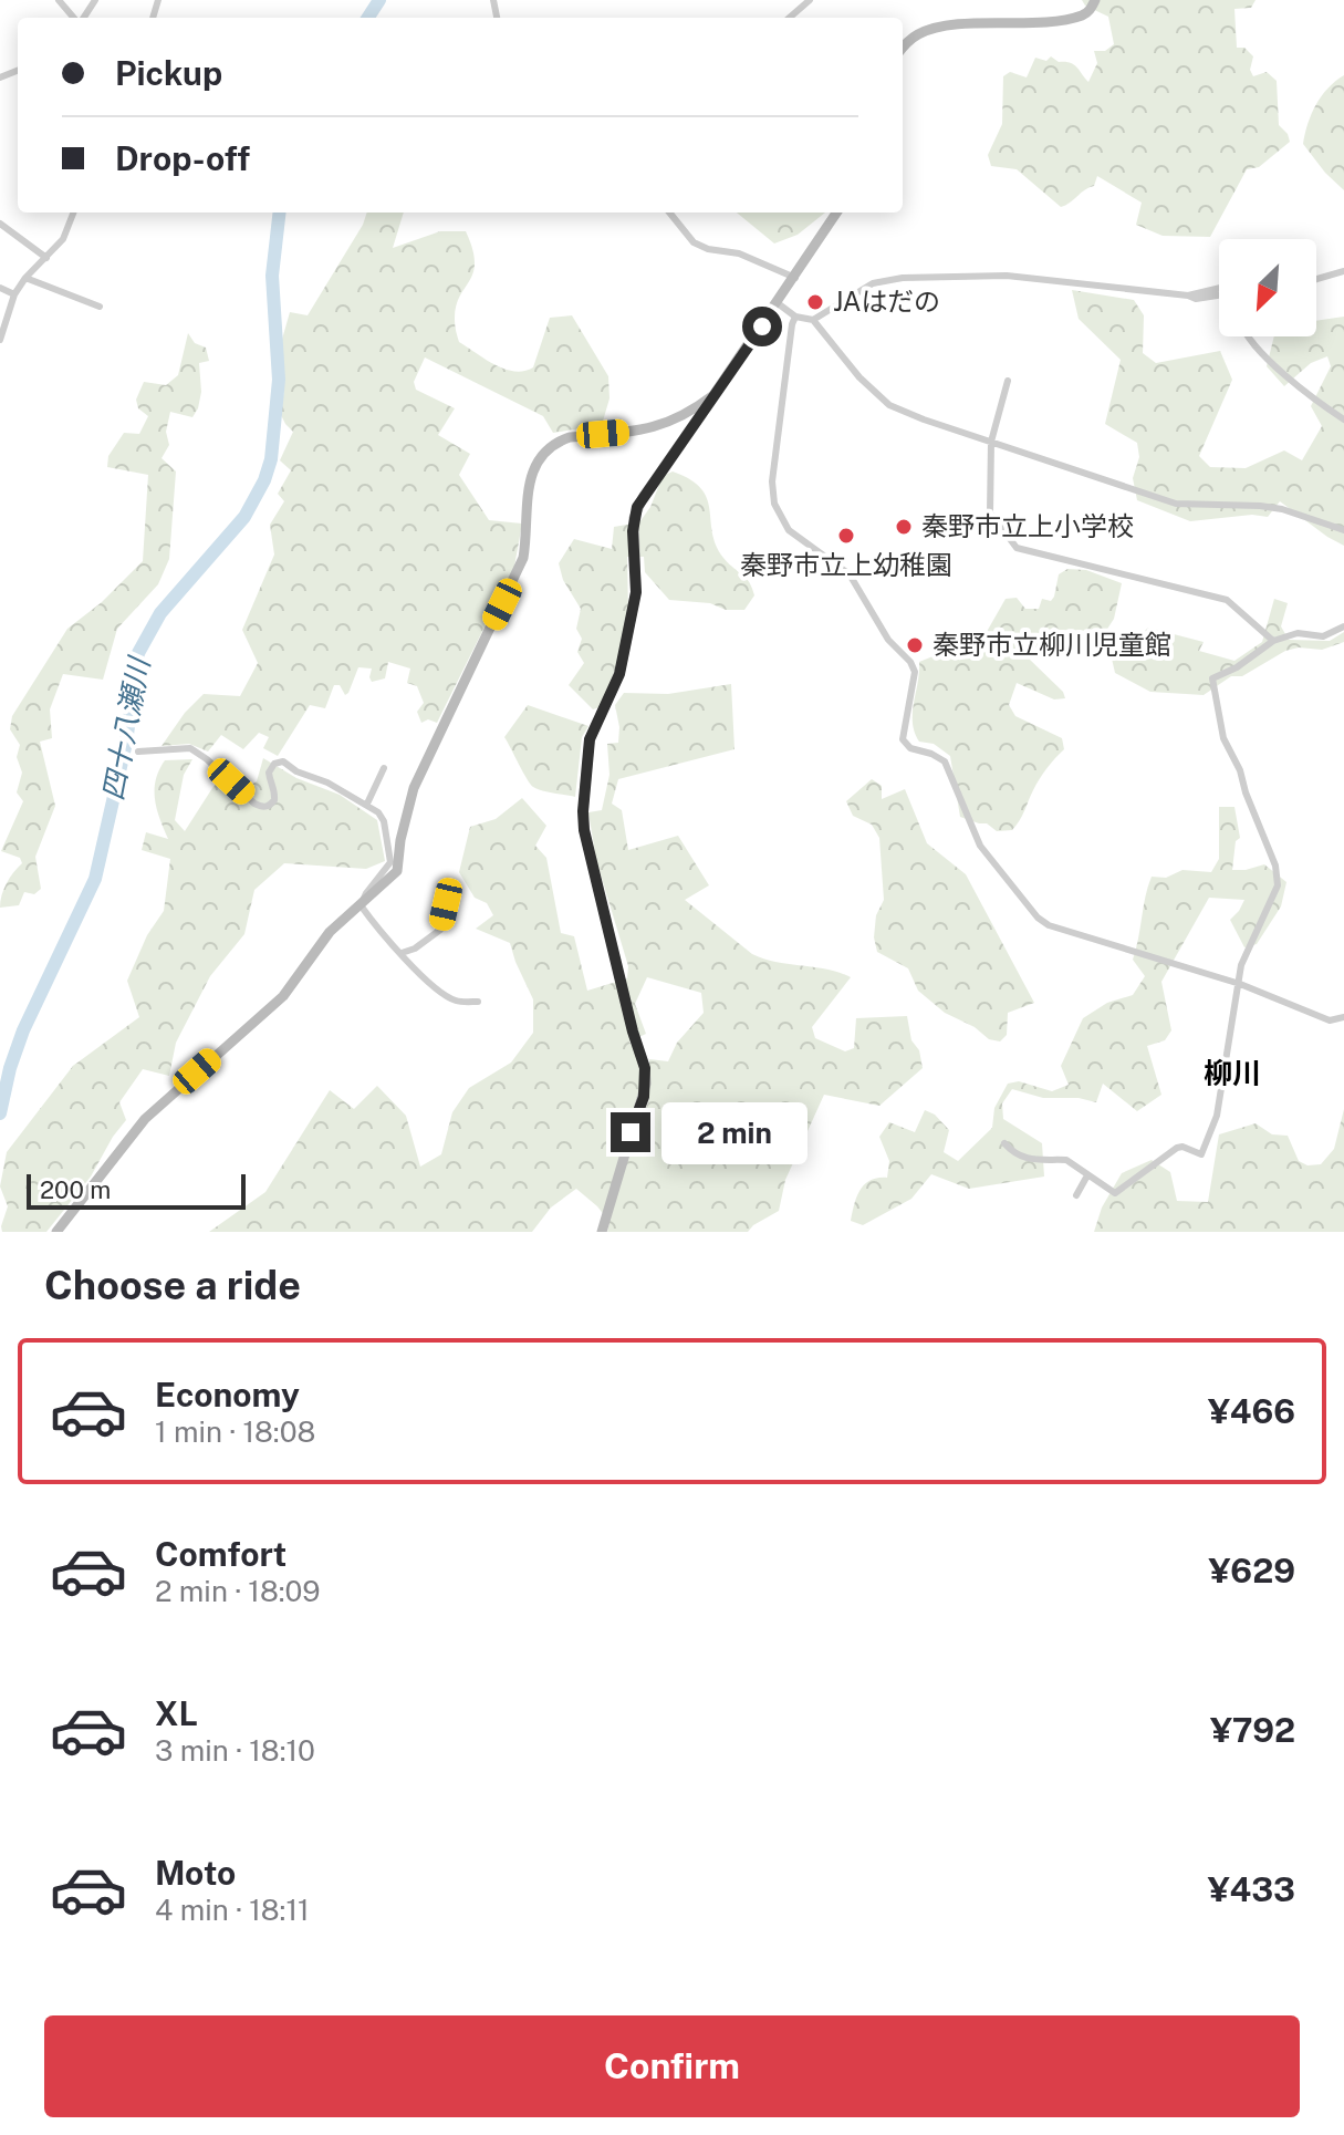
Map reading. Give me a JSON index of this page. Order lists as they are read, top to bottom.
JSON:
{
  "districts": ["柳川"],
  "water": ["四十八瀬川"],
  "places": [
    "JAはだの",
    "秦野市立上小学校",
    "秦野市立上幼稚園",
    "秦野市立柳川児童館"
  ],
  "scale_bar": "200 m",
  "north": "bottom left",
  "page": {
    "banner": ["Pickup", "Drop-off"],
    "bubble": "2 min",
    "scale": "200 m",
    "heading": "Choose a ride",
    "list": [
      {
        "name": "Economy",
        "note": "1 min · 18:08",
        "value": "¥466"
      },
      {
        "name": "Comfort",
        "note": "2 min · 18:09",
        "value": "¥629"
      },
      {
        "name": "XL",
        "note": "3 min · 18:10",
        "value": "¥792"
      },
      {
        "name": "Moto",
        "note": "4 min · 18:11",
        "value": "¥433"
      }
    ],
    "buttons": "Confirm"
  }
}
